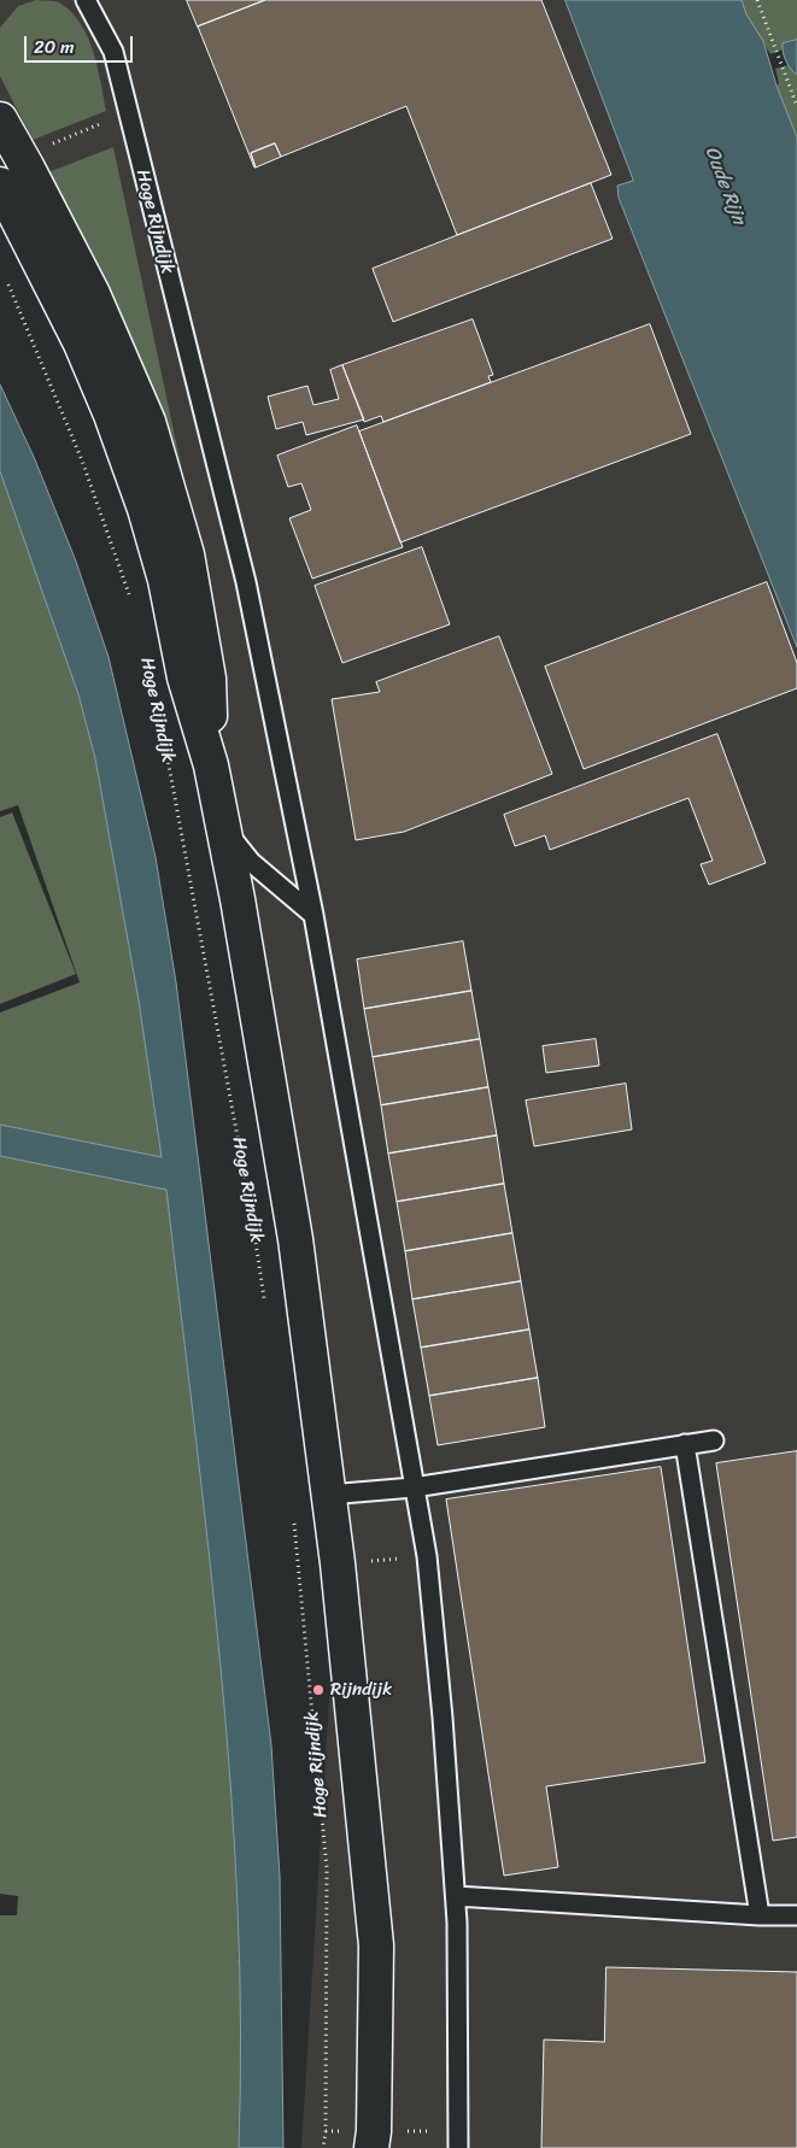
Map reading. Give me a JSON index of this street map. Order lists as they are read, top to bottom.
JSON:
{
  "streets": {
    "street": ["Hoge Rijndijk"]
  },
  "water": ["Oude Rijn"],
  "places": ["Rijndijk"],
  "scale_bar": "20 m"
}
